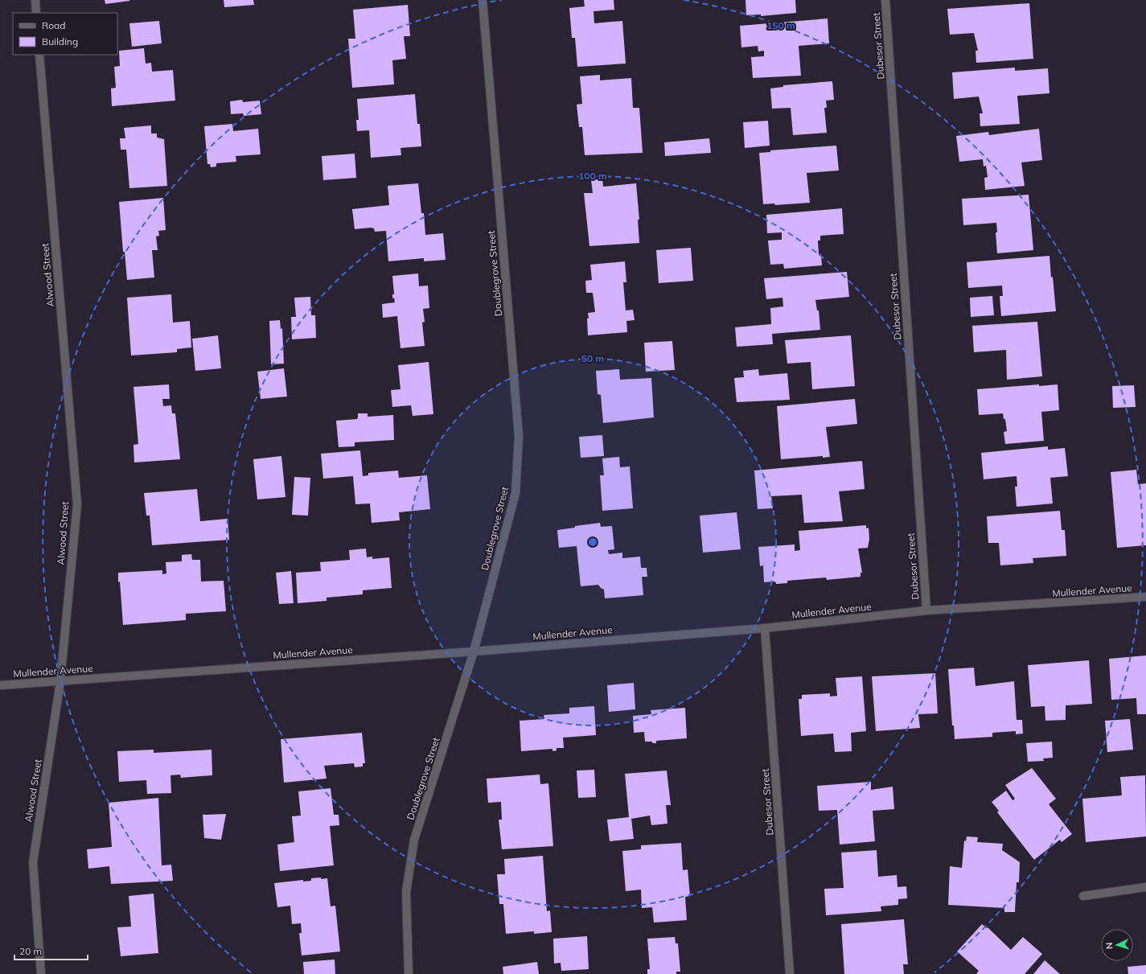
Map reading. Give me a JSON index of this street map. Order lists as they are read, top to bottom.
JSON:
{
  "streets": {
    "street": [
      "Dubesor Street",
      "Doublegrove Street",
      "Alwood Street",
      "Mullender Avenue"
    ]
  },
  "crossings": [
    ["Dubesor Street", "Mullender Avenue"],
    ["Doublegrove Street", "Mullender Avenue"],
    ["Alwood Street", "Mullender Avenue"]
  ],
  "legend": ["Road", "Building"],
  "scale_bar": "20 m",
  "north": "left",
  "rings": ["150 m", "100 m", "50 m"]
}
